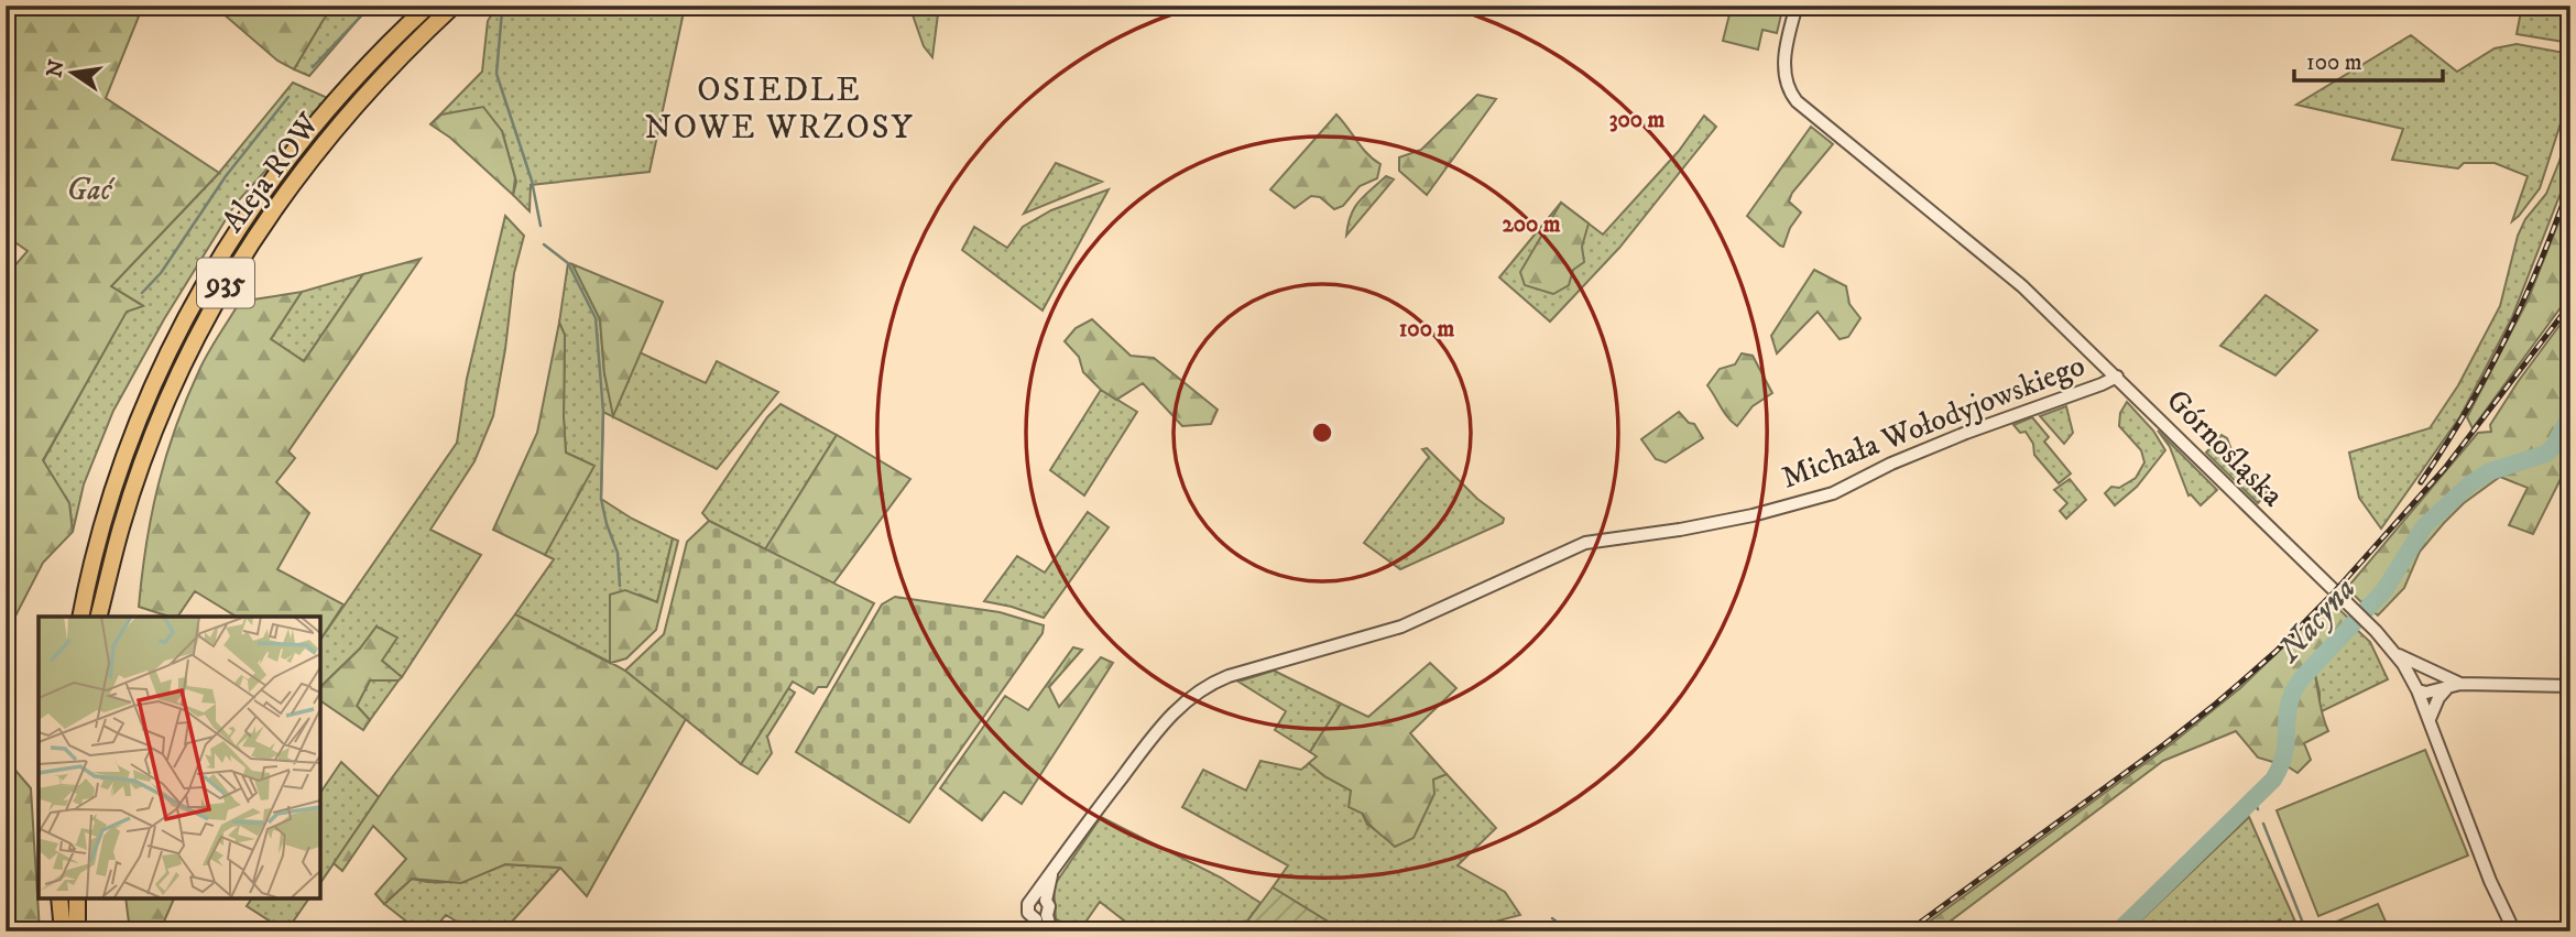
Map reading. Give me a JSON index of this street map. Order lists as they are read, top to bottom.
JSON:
{
  "streets": {
    "main road": ["Aleja ROW", "935"],
    "street": ["Michała Wołodyjowskiego", "Górnośląska"]
  },
  "crossings": [
    ["Michała Wołodyjowskiego", "Górnośląska"]
  ],
  "districts": ["OSIEDLE NOWE WRZOSY"],
  "water": ["Nacyna"],
  "parks": ["Gać"],
  "scale_bar": "100 m",
  "north": "left",
  "rings": ["300 m", "200 m", "100 m"]
}
